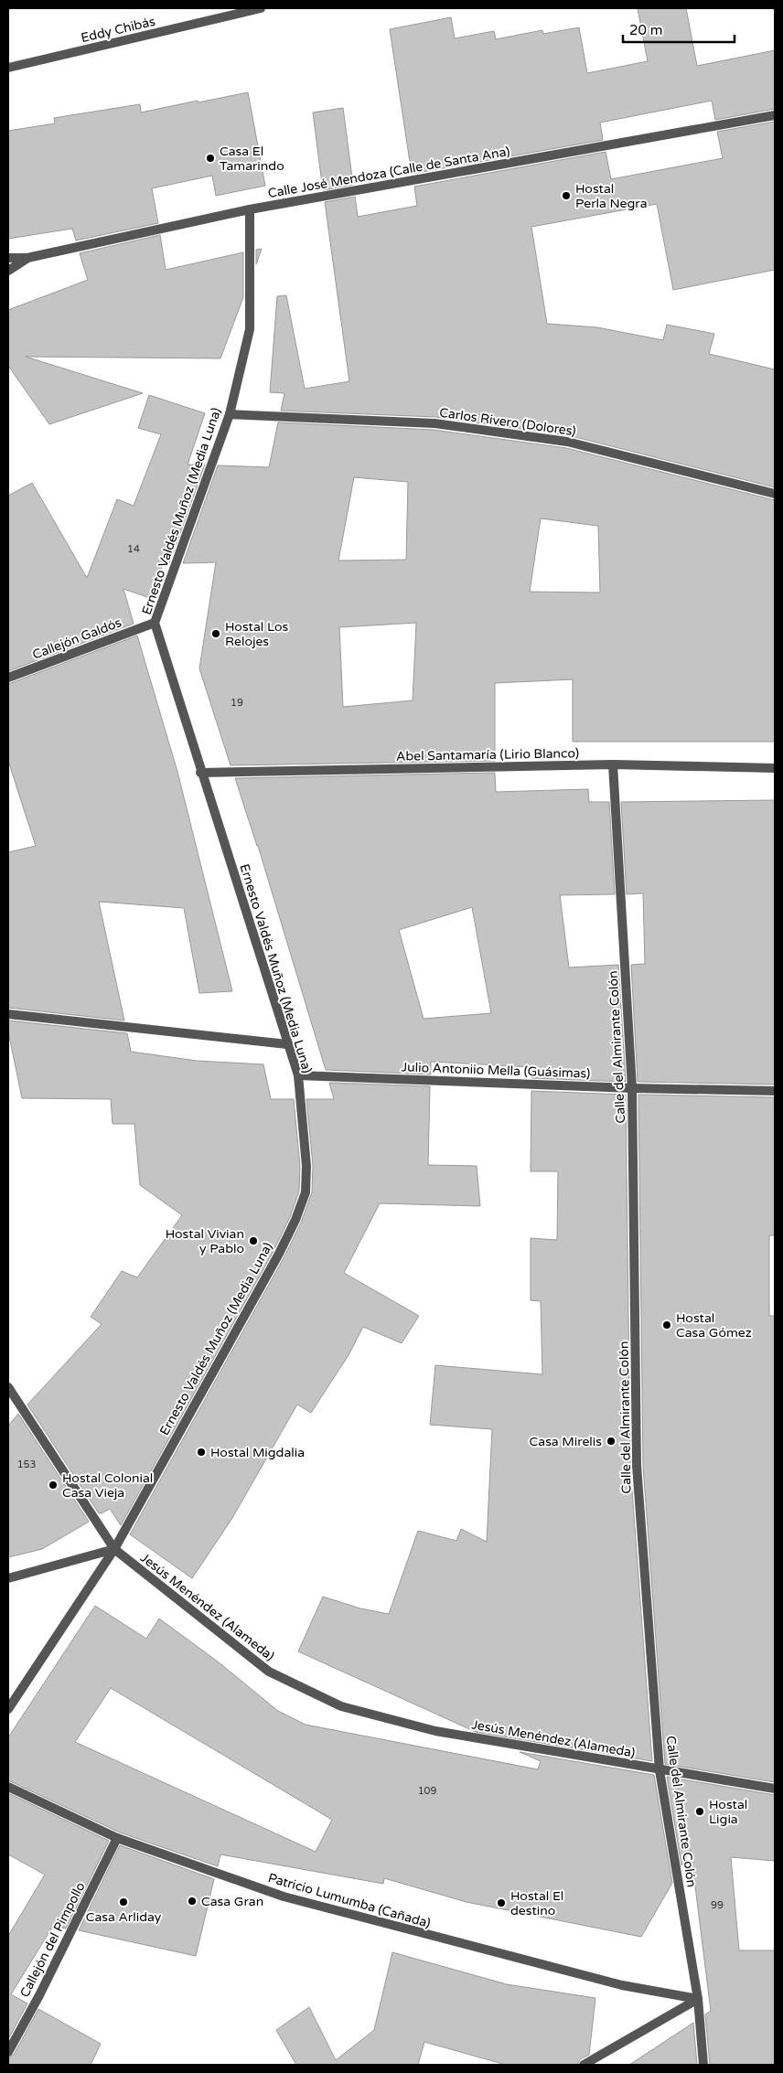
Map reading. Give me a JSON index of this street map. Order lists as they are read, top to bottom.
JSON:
{
  "streets": {
    "street": [
      "Eddy Chibás",
      "Calle José Mendoza (Calle de Santa Ana)",
      "Carlos Rivero (Dolores)",
      "Ernesto Valdés Muñoz (Media Luna)",
      "Callejón Galdós",
      "Abel Santamaría (Lirio Blanco)",
      "Calle del Almirante Colón",
      "Julio Antoniio Mella (Guásimas)",
      "Jesús Menéndez (Alameda)",
      "Patricio Lumumba (Cañada)",
      "Callejón del Pimpollo"
    ]
  },
  "crossings": [
    ["Calle José Mendoza (Calle de Santa Ana)", "Ernesto Valdés Muñoz (Media Luna)"],
    ["Carlos Rivero (Dolores)", "Ernesto Valdés Muñoz (Media Luna)"],
    ["Ernesto Valdés Muñoz (Media Luna)", "Callejón Galdós"],
    ["Ernesto Valdés Muñoz (Media Luna)", "Abel Santamaría (Lirio Blanco)"],
    ["Ernesto Valdés Muñoz (Media Luna)", "Julio Antoniio Mella (Guásimas)"],
    ["Ernesto Valdés Muñoz (Media Luna)", "Jesús Menéndez (Alameda)"],
    ["Abel Santamaría (Lirio Blanco)", "Calle del Almirante Colón"],
    ["Calle del Almirante Colón", "Julio Antoniio Mella (Guásimas)"],
    ["Calle del Almirante Colón", "Jesús Menéndez (Alameda)"],
    ["Calle del Almirante Colón", "Patricio Lumumba (Cañada)"],
    ["Patricio Lumumba (Cañada)", "Callejón del Pimpollo"]
  ],
  "places": [
    "Casa El Tamarindo",
    "Hostal Perla Negra",
    "Hostal Los Relojes",
    "Hostal Vivian y Pablo",
    "Hostal Casa Gómez",
    "Casa Mirelis",
    "Hostal Migdalia",
    "Hostal Colonial Casa Vieja",
    "Hostal Ligia",
    "Casa Gran",
    "Casa Arliday",
    "Hostal El destino"
  ],
  "house_numbers": [
    "14",
    "19",
    "153",
    "109",
    "99"
  ],
  "scale_bar": "20 m"
}
